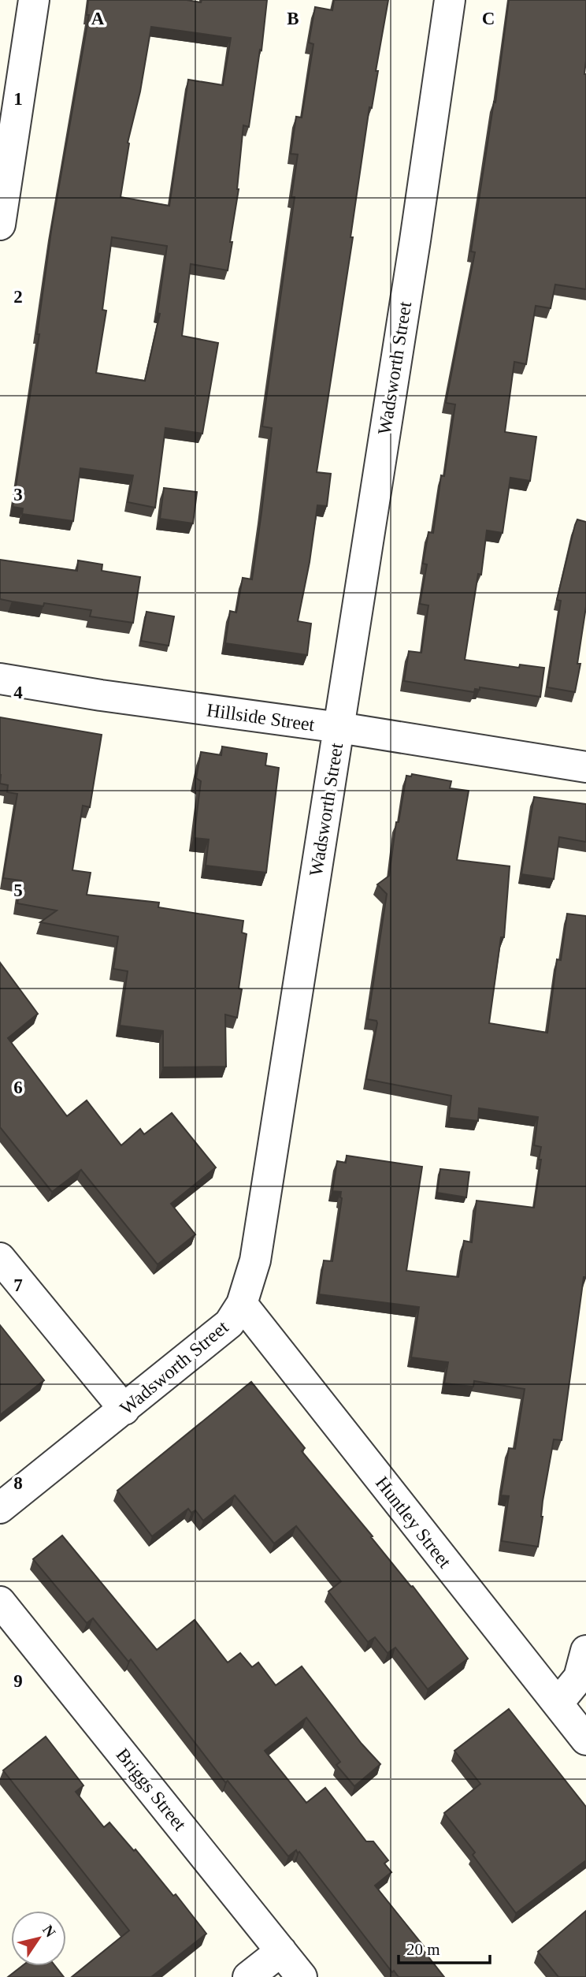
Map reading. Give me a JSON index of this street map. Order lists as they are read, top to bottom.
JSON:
{
  "streets": {
    "street": [
      "Wadsworth Street",
      "Hillside Street",
      "Huntley Street",
      "Briggs Street"
    ]
  },
  "crossings": [
    ["Wadsworth Street", "Hillside Street"],
    ["Wadsworth Street", "Huntley Street"]
  ],
  "scale_bar": "20 m",
  "north": "top right",
  "grid": {
    "columns": ["A", "B", "C"],
    "rows": [
      "1",
      "2",
      "3",
      "4",
      "5",
      "6",
      "7",
      "8",
      "9"
    ]
  }
}
